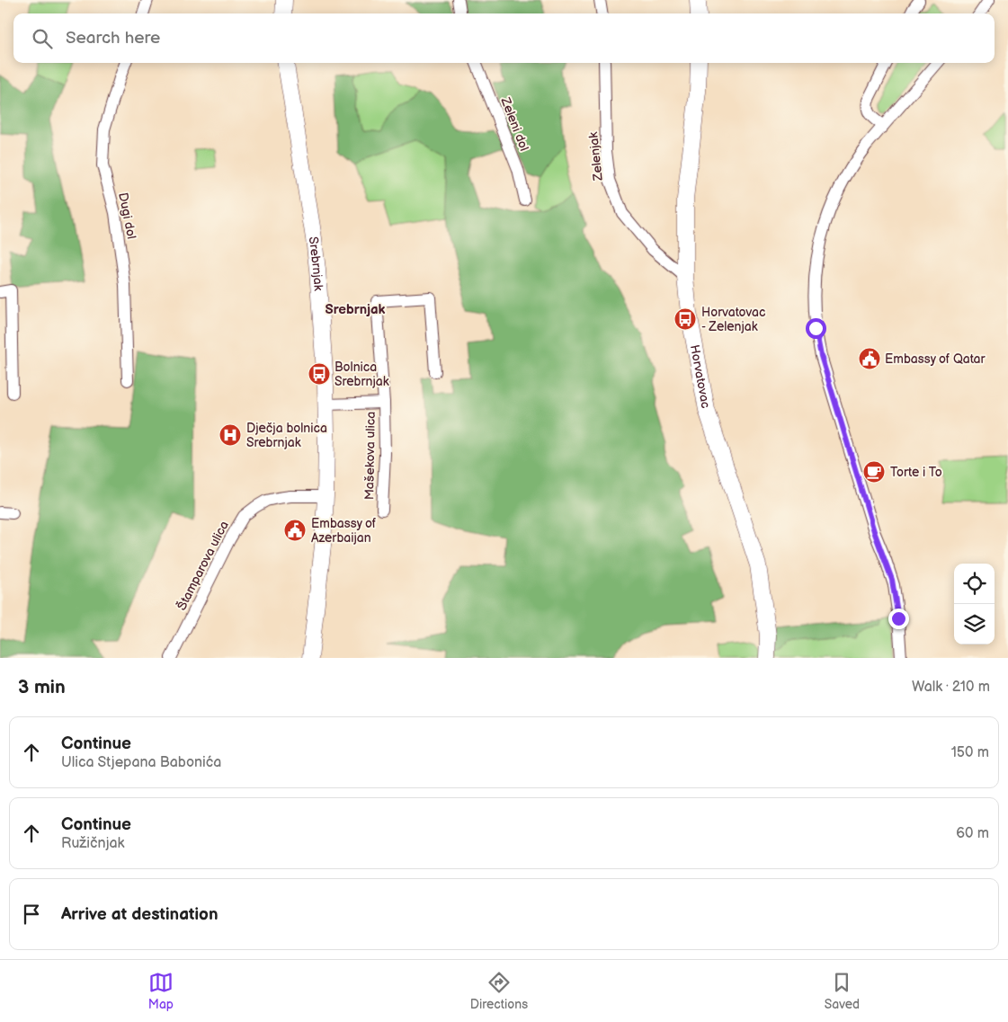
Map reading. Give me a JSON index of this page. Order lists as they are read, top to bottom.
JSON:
{
  "streets": {
    "street": [
      "Zeleni dol",
      "Zelenjak",
      "Dugi dol",
      "Srebrnjak",
      "Horvatovac",
      "Mašekova ulica",
      "Štamparova ulica"
    ]
  },
  "crossings": [
    ["Zelenjak", "Horvatovac"],
    ["Srebrnjak", "Mašekova ulica"],
    ["Srebrnjak", "Štamparova ulica"]
  ],
  "districts": ["Srebrnjak"],
  "places": {
    "bus stop": ["Horvatovac - Zelenjak", "Bolnica Srebrnjak"],
    "public building": ["Embassy of Qatar", "Embassy of Azerbaijan"],
    "hospital": ["Dječja bolnica Srebrnjak"],
    "cafe": ["Torte i To"]
  },
  "page": {
    "search": "Search here",
    "heading": ["3 min", "Walk · 210 m"],
    "list": [
      ["Continue", "Ulica Stjepana Babonića", "150 m"],
      ["Continue", "Ružičnjak", "60 m"],
      "Arrive at destination"
    ],
    "nav": ["Map", "Directions", "Saved"]
  }
}
